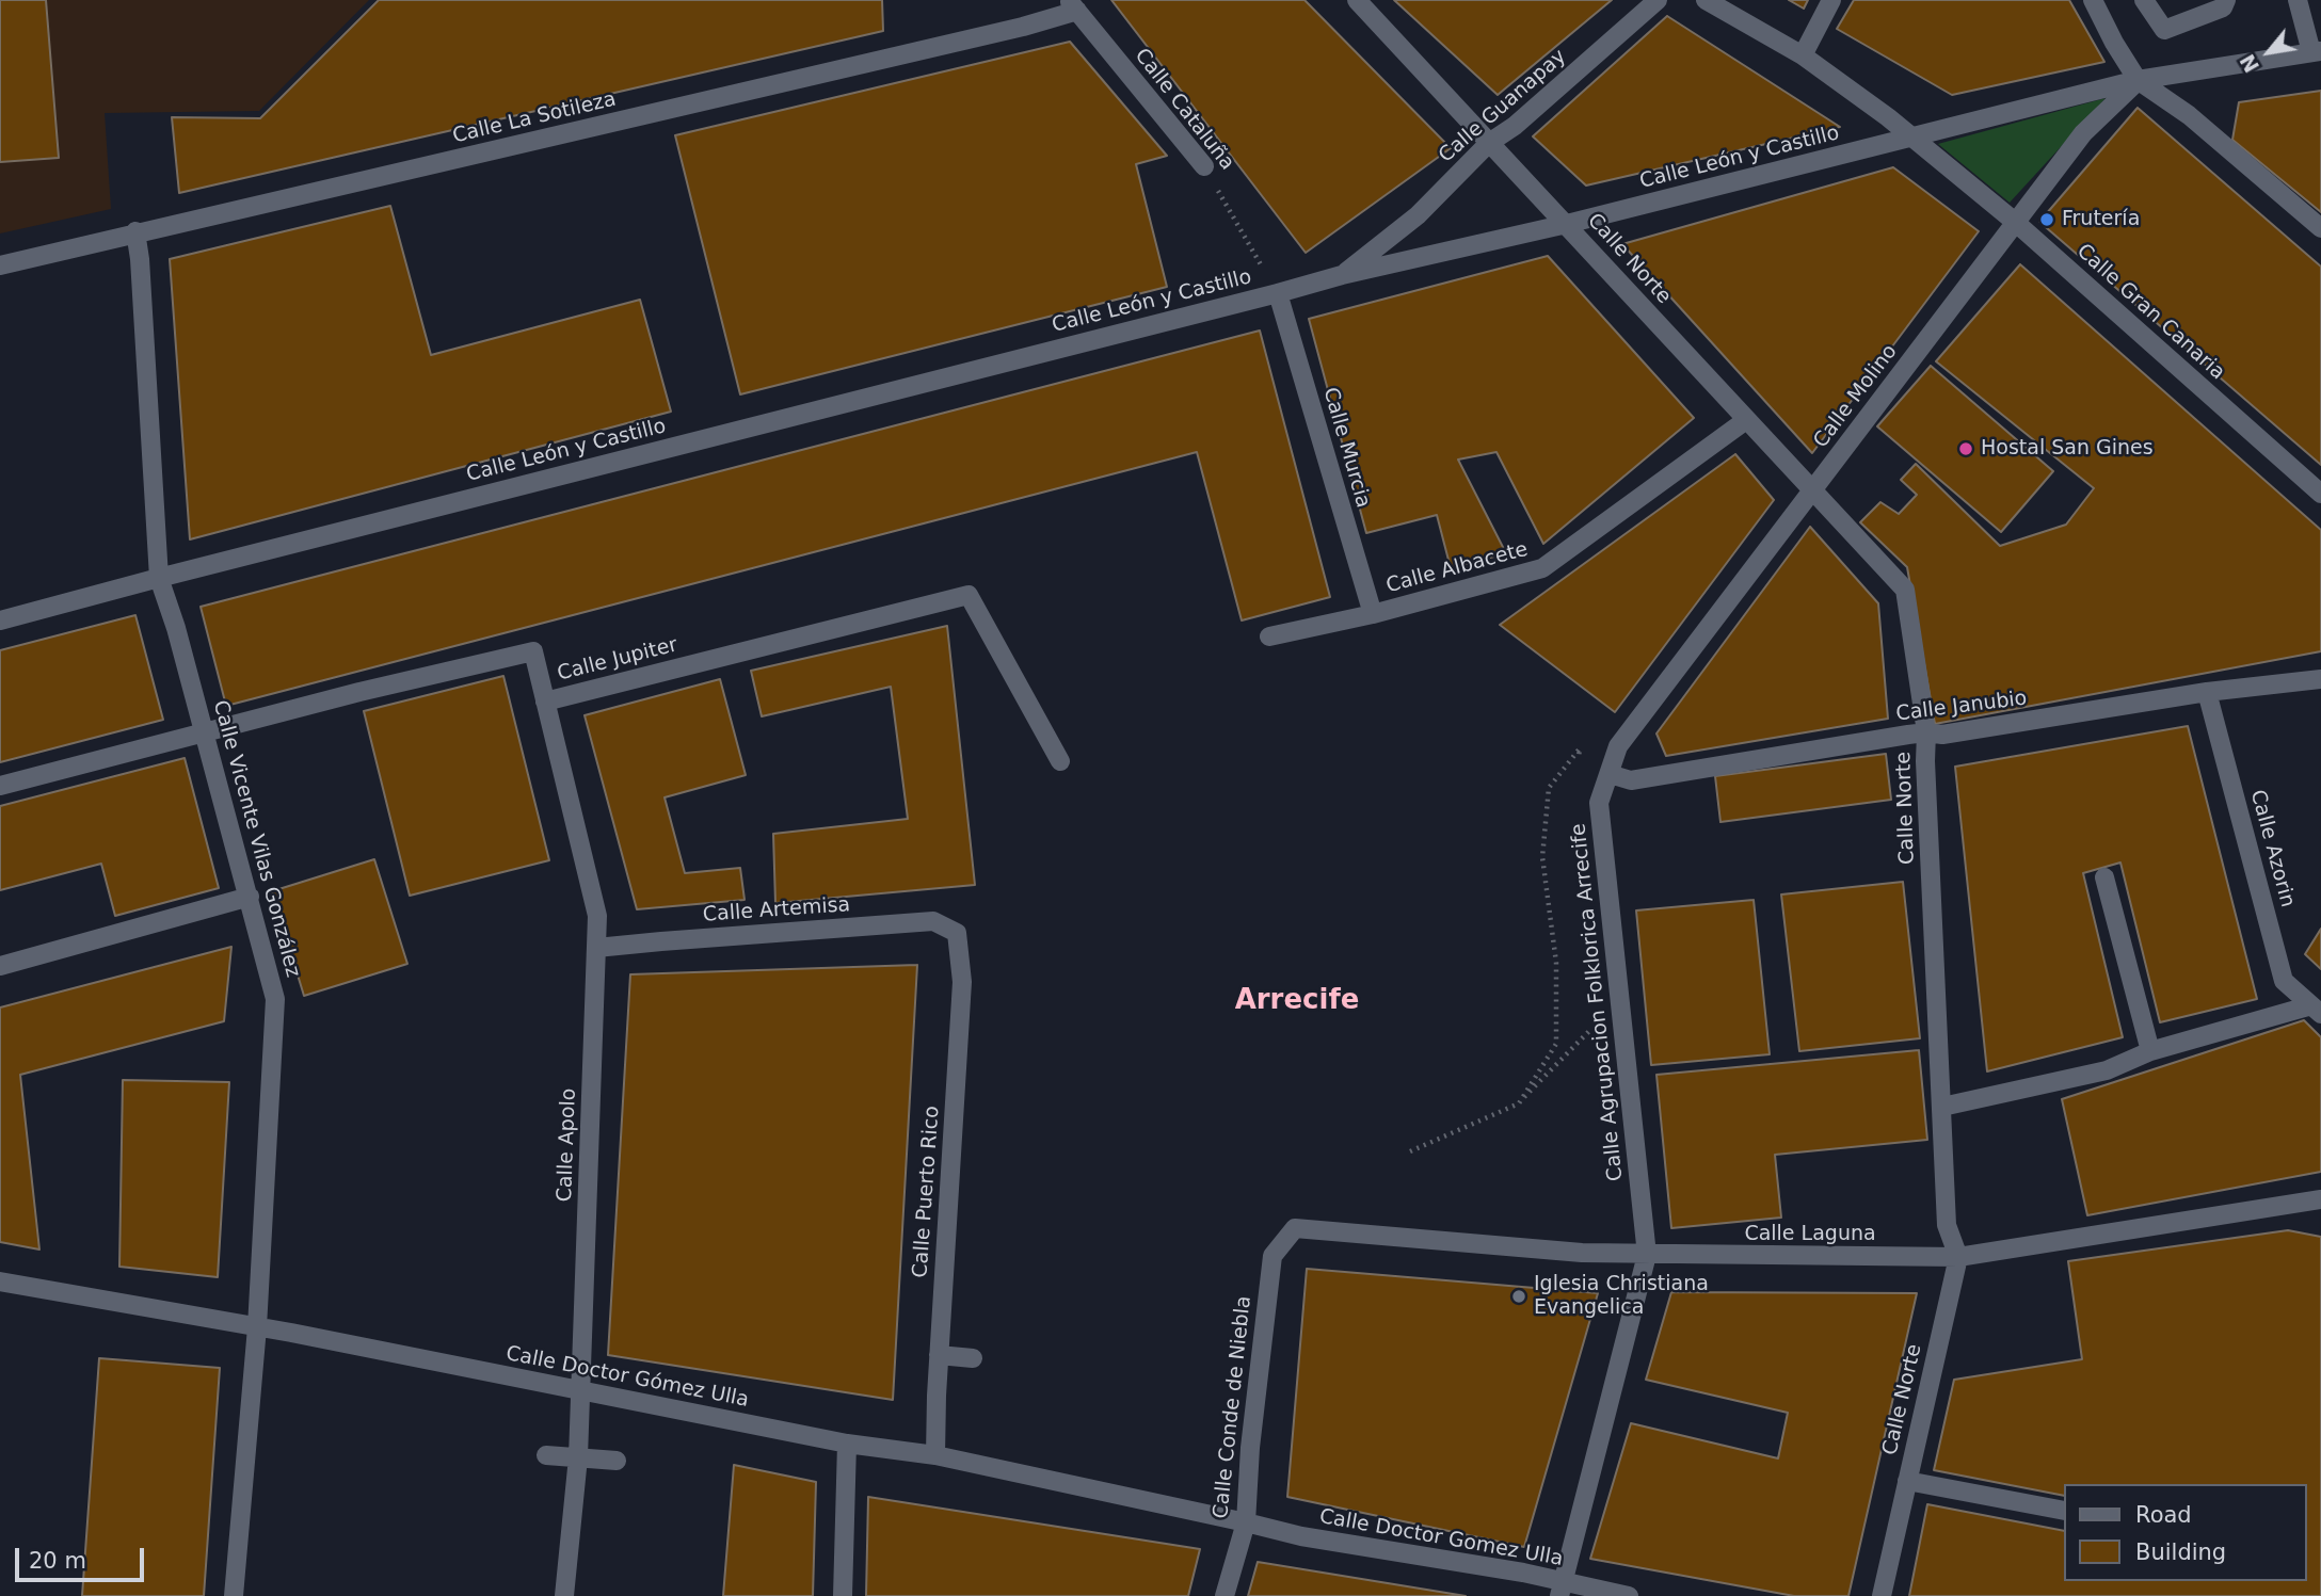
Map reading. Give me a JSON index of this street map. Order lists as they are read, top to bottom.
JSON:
{
  "streets": {
    "street": [
      "Calle Guanapay",
      "Calle Cataluña",
      "Calle La Sotileza",
      "Calle León y Castillo",
      "Calle Norte",
      "Calle Gran Canaria",
      "Calle Molino",
      "Calle Murcia",
      "Calle Albacete",
      "Calle Jupiter",
      "Calle Janubio",
      "Calle Vicente Vilas González",
      "Calle Azorin",
      "Calle Artemisa",
      "Calle Agrupacion Folklorica Arrecife",
      "Calle Apolo",
      "Calle Puerto Rico",
      "Calle Laguna",
      "Calle Doctor Gómez Ulla",
      "Calle Conde de Niebla",
      "Calle Doctor Gomez Ulla"
    ]
  },
  "crossings": [
    ["Calle Guanapay", "Calle León y Castillo"],
    ["Calle Guanapay", "Calle Norte"],
    ["Calle Cataluña", "Calle La Sotileza"],
    ["Calle Cataluña", "Calle León y Castillo"],
    ["Calle Cataluña", "Calle Murcia"],
    ["Calle La Sotileza", "Calle Vicente Vilas González"],
    ["Calle León y Castillo", "Calle Norte"],
    ["Calle León y Castillo", "Calle Gran Canaria"],
    ["Calle León y Castillo", "Calle Molino"],
    ["Calle León y Castillo", "Calle Murcia"],
    ["Calle León y Castillo", "Calle Vicente Vilas González"],
    ["Calle Norte", "Calle Molino"],
    ["Calle Norte", "Calle Albacete"],
    ["Calle Norte", "Calle Janubio"],
    ["Calle Norte", "Calle Azorin"],
    ["Calle Norte", "Calle Laguna"],
    ["Calle Gran Canaria", "Calle Molino"],
    ["Calle Molino", "Calle Janubio"],
    ["Calle Molino", "Calle Agrupacion Folklorica Arrecife"],
    ["Calle Murcia", "Calle Albacete"],
    ["Calle Jupiter", "Calle Vicente Vilas González"],
    ["Calle Jupiter", "Calle Apolo"],
    ["Calle Janubio", "Calle Azorin"],
    ["Calle Janubio", "Calle Agrupacion Folklorica Arrecife"],
    ["Calle Vicente Vilas González", "Calle Doctor Gómez Ulla"],
    ["Calle Artemisa", "Calle Apolo"],
    ["Calle Artemisa", "Calle Puerto Rico"],
    ["Calle Agrupacion Folklorica Arrecife", "Calle Laguna"],
    ["Calle Apolo", "Calle Doctor Gómez Ulla"],
    ["Calle Puerto Rico", "Calle Doctor Gómez Ulla"],
    ["Calle Laguna", "Calle Conde de Niebla"],
    ["Calle Doctor Gómez Ulla", "Calle Conde de Niebla"],
    ["Calle Doctor Gómez Ulla", "Calle Doctor Gomez Ulla"],
    ["Calle Conde de Niebla", "Calle Doctor Gomez Ulla"]
  ],
  "districts": ["Arrecife"],
  "places": ["Frutería", "Hostal San Gines", "Iglesia Christiana Evangelica"],
  "legend": ["Road", "Building"],
  "scale_bar": "20 m",
  "north": "bottom left"
}
